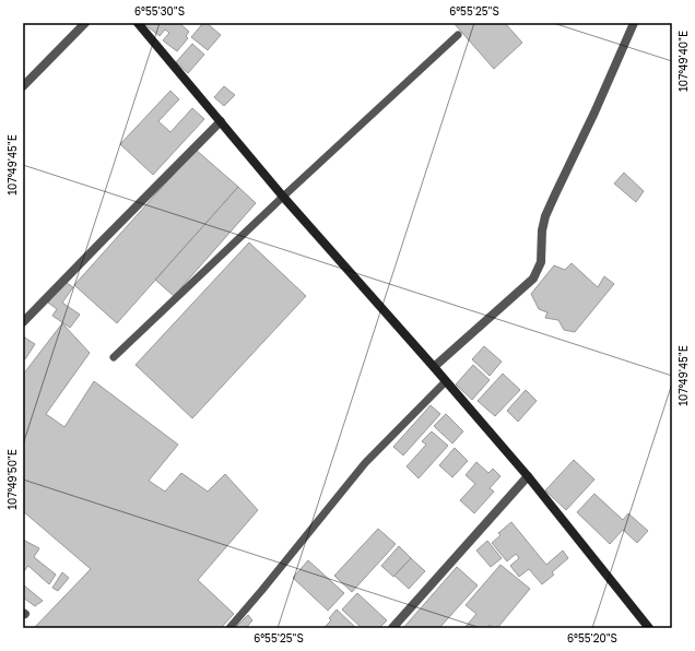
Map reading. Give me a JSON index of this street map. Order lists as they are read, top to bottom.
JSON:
{
  "coordinates": [
    "6°55'30\"S",
    "6°55'25\"S",
    "107°49'40\"E",
    "107°49'45\"E",
    "107°49'50\"E",
    "6°55'20\"S"
  ]
}
